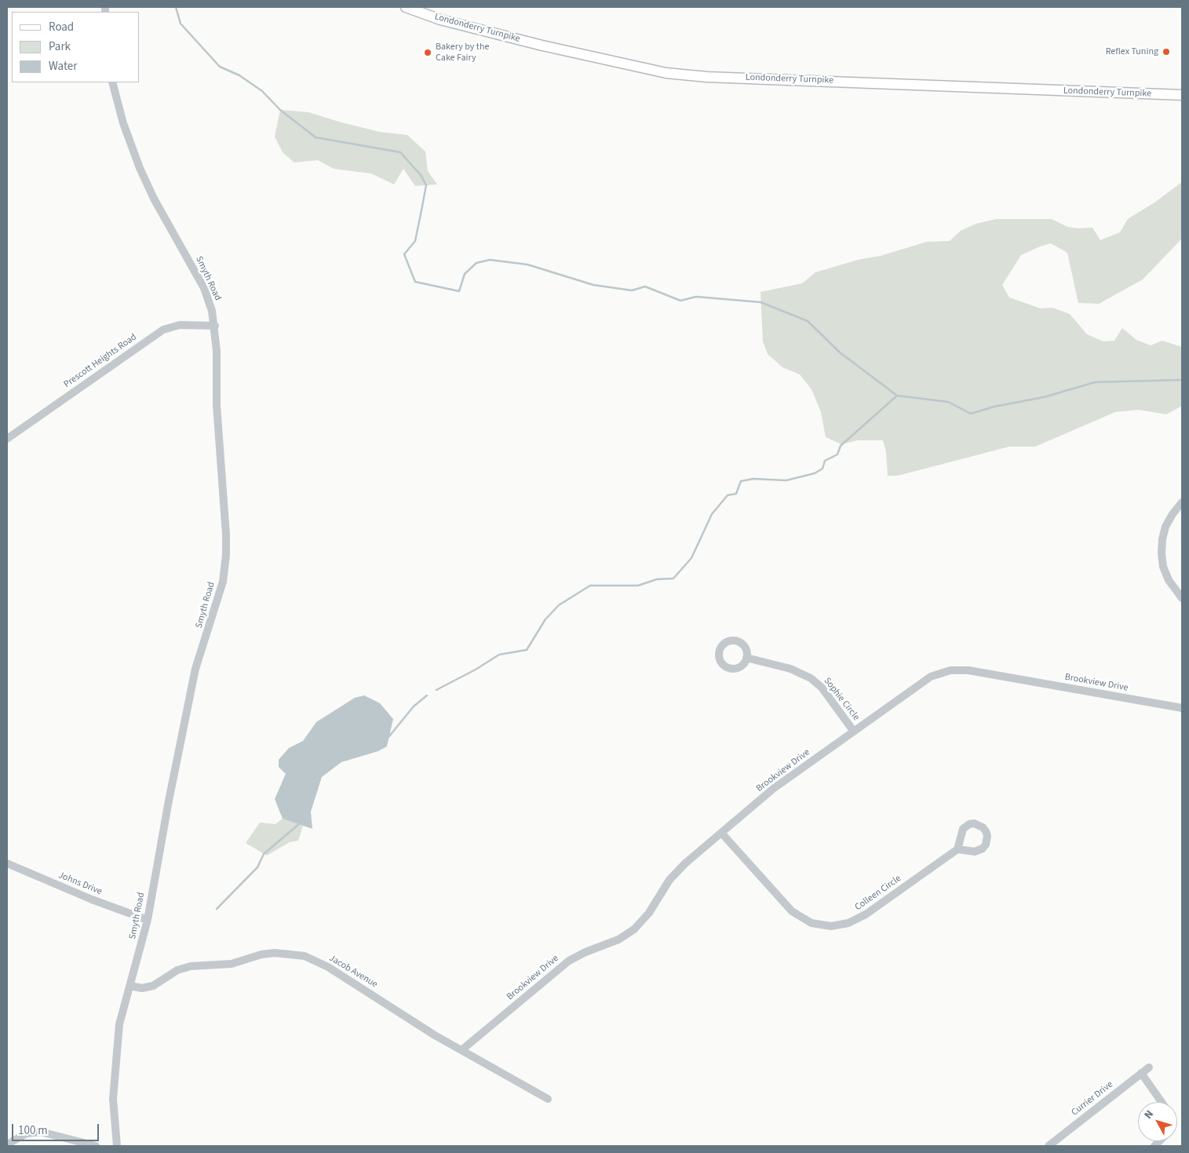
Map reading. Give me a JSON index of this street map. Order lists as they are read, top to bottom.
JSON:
{
  "streets": {
    "main road": ["Londonderry Turnpike"],
    "street": [
      "Smyth Road",
      "Prescott Heights Road",
      "Brookview Drive",
      "Sophie Circle",
      "Johns Drive",
      "Colleen Circle",
      "Jacob Avenue",
      "Currier Drive"
    ]
  },
  "crossings": [
    ["Smyth Road", "Prescott Heights Road"],
    ["Smyth Road", "Johns Drive"],
    ["Smyth Road", "Jacob Avenue"],
    ["Brookview Drive", "Sophie Circle"],
    ["Brookview Drive", "Colleen Circle"],
    ["Brookview Drive", "Jacob Avenue"]
  ],
  "places": ["Reflex Tuning", "Bakery by the Cake Fairy"],
  "legend": ["Road", "Park", "Water"],
  "scale_bar": "100 m",
  "north": "top left"
}
